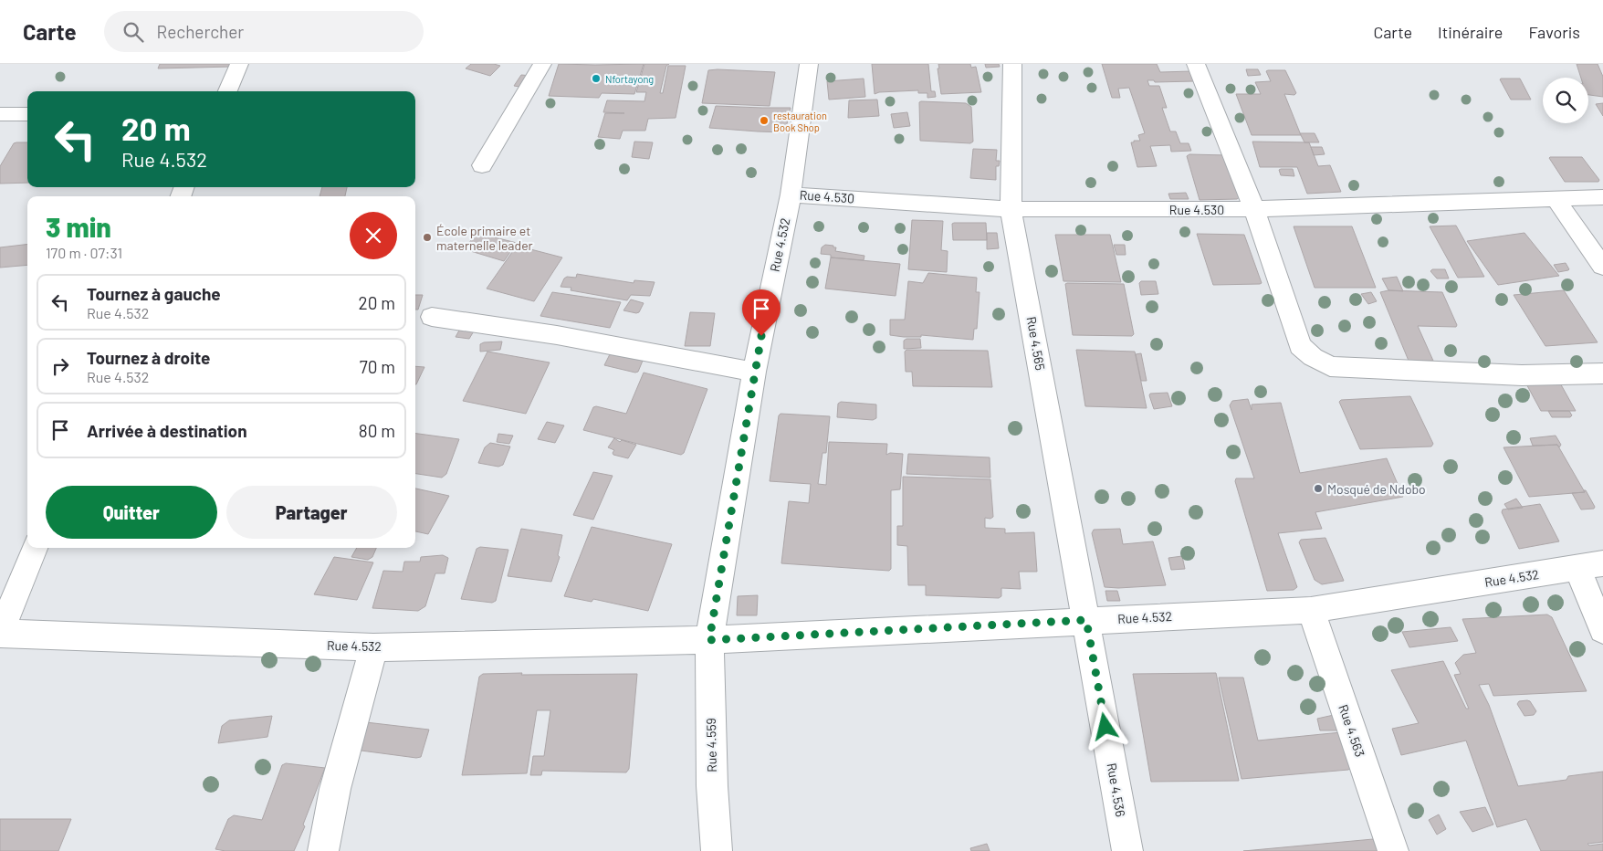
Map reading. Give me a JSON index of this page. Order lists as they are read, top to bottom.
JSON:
{
  "streets": {
    "street": [
      "Rue 4.530",
      "Rue 4.532",
      "Rue 4.565",
      "Rue 4.563",
      "Rue 4.559",
      "Rue 4.536"
    ]
  },
  "crossings": [
    ["Rue 4.530", "Rue 4.532"],
    ["Rue 4.530", "Rue 4.565"],
    ["Rue 4.532", "Rue 4.565"],
    ["Rue 4.532", "Rue 4.563"],
    ["Rue 4.532", "Rue 4.559"],
    ["Rue 4.532", "Rue 4.536"],
    ["Rue 4.565", "Rue 4.536"]
  ],
  "places": [
    "Nfortayong",
    "restauration Book Shop",
    "École primaire et maternelle leader",
    "Mosqué de Ndobo"
  ],
  "page": {
    "header": "Carte",
    "search": "Rechercher",
    "nav": ["Carte", "Itinéraire", "Favoris"],
    "turn": ["20 m", "Rue 4.532"],
    "heading": ["3 min", "170 m · 07:31"],
    "list": [
      {
        "name": "Tournez à gauche",
        "note": "Rue 4.532",
        "value": "20 m"
      },
      {
        "name": "Tournez à droite",
        "note": "Rue 4.532",
        "value": "70 m"
      },
      {
        "name": "Arrivée à destination",
        "value": "80 m"
      }
    ],
    "buttons": ["Quitter", "Partager"]
  }
}
